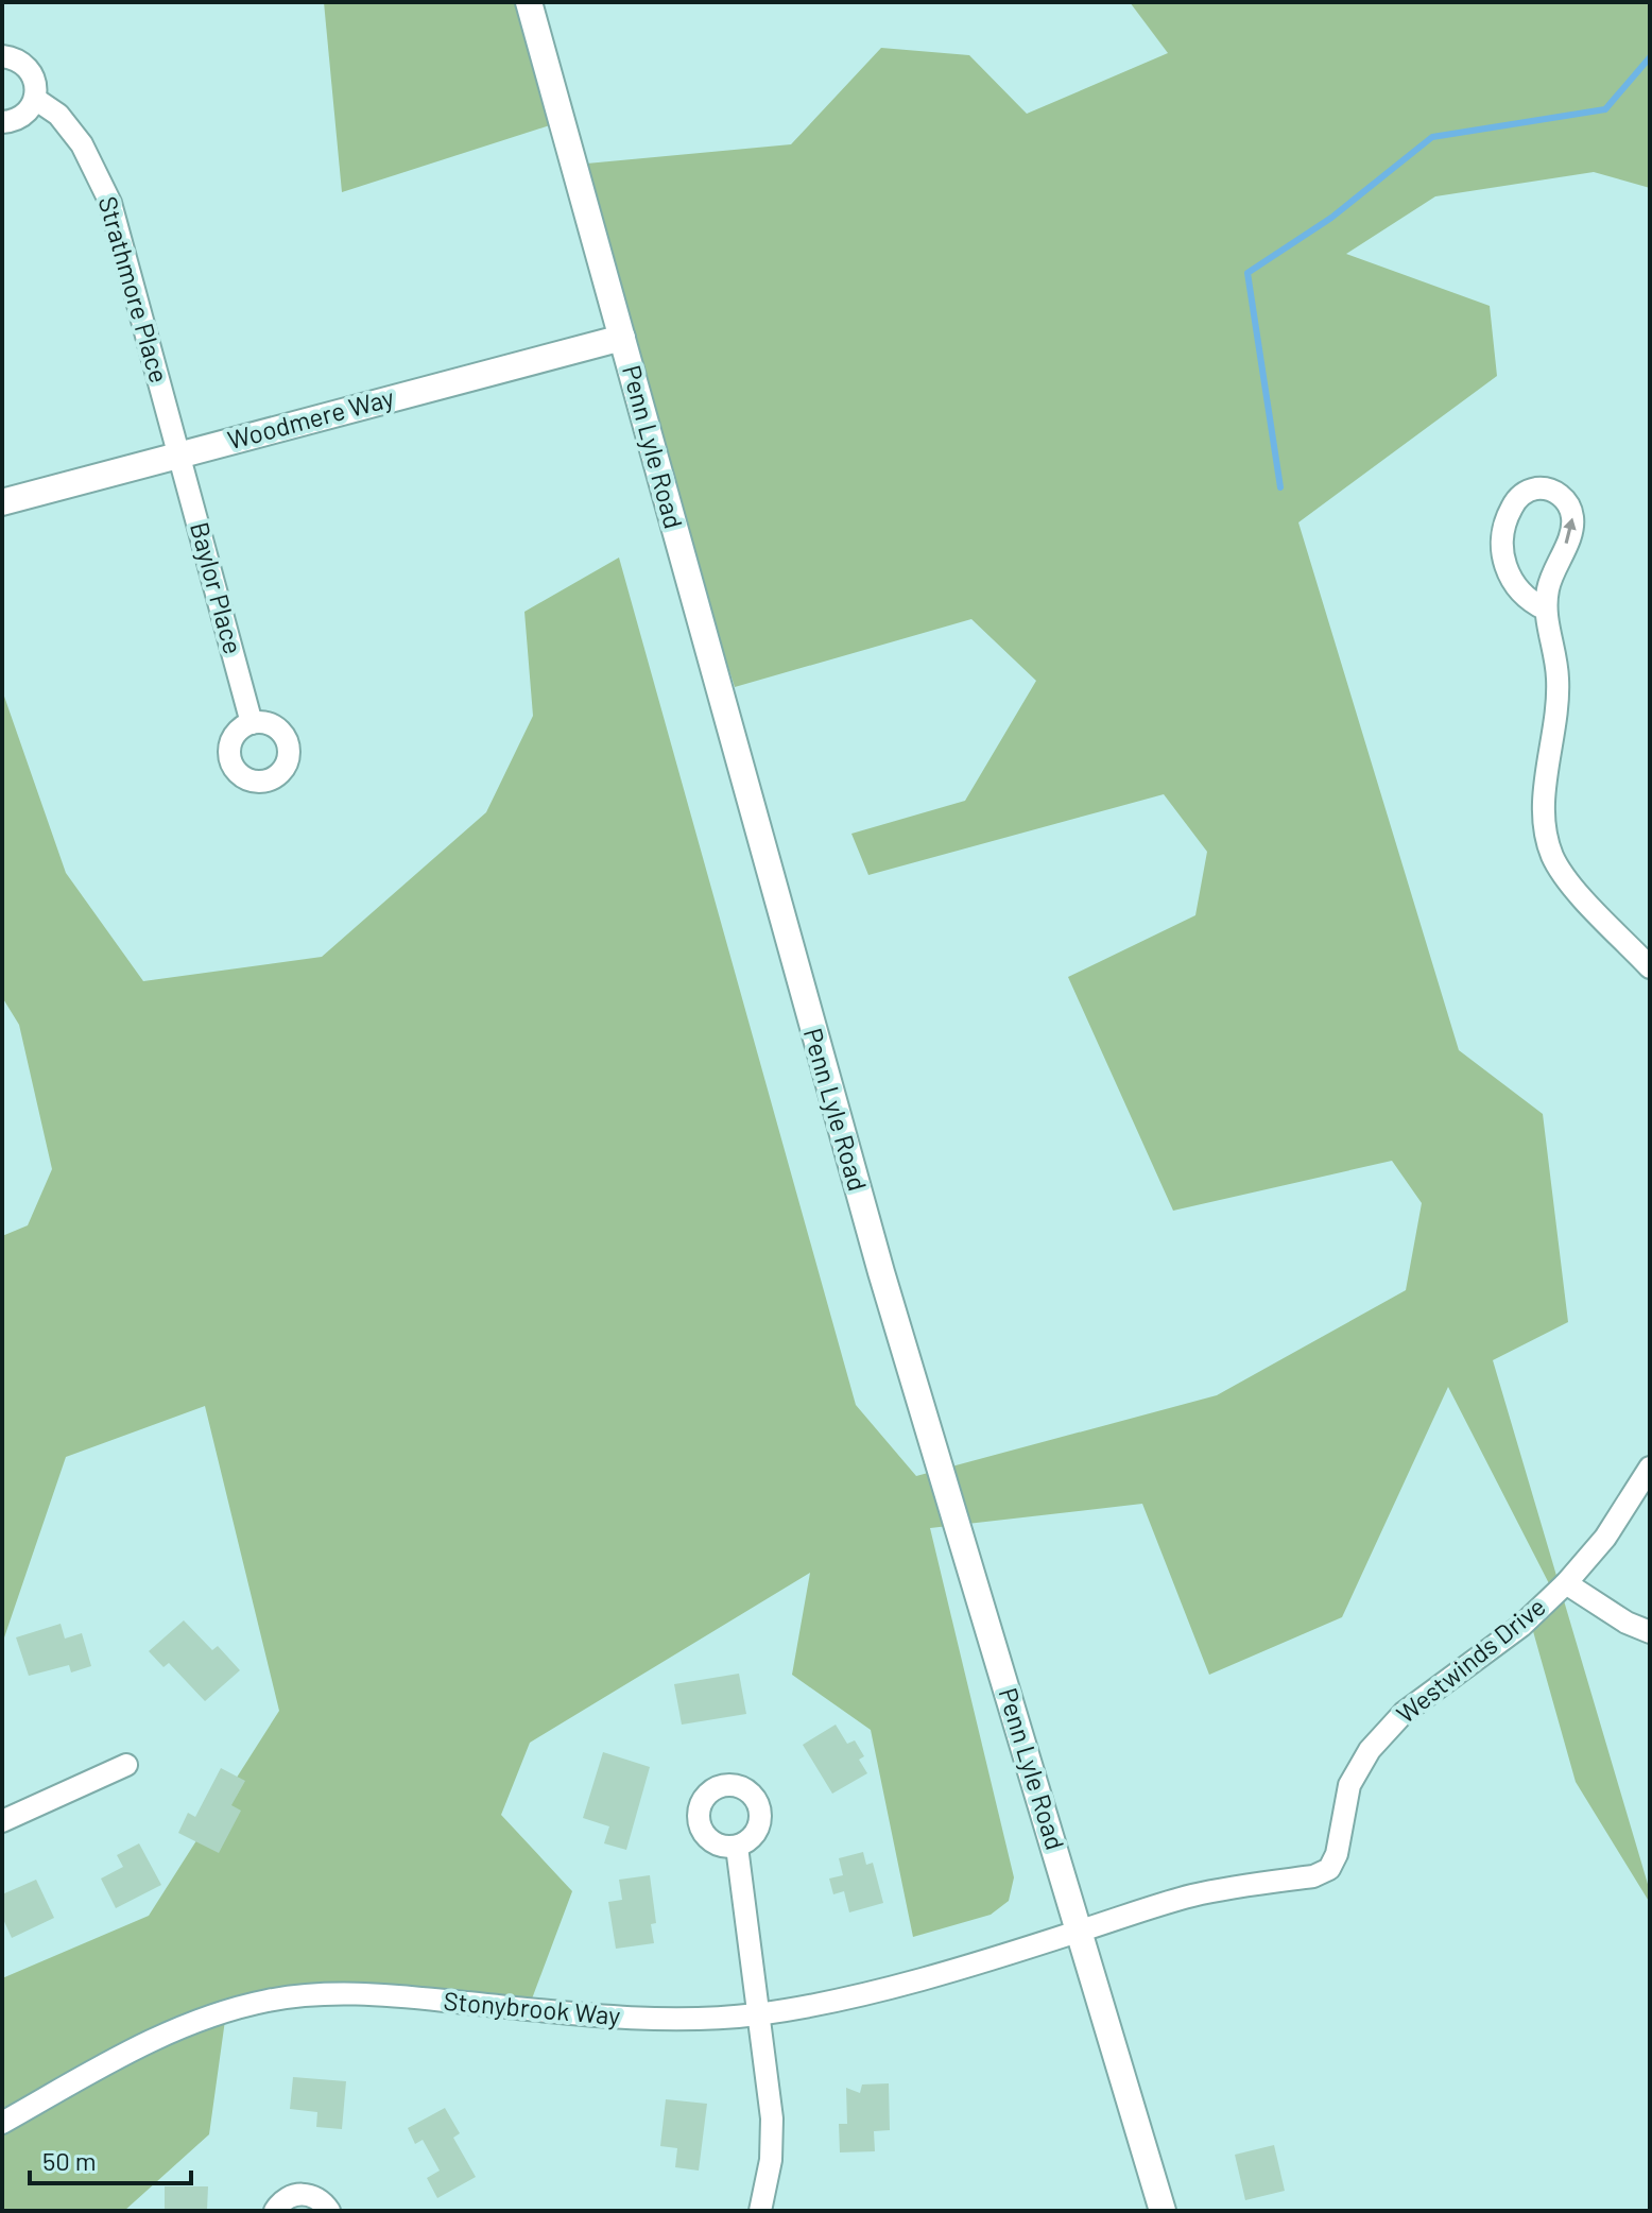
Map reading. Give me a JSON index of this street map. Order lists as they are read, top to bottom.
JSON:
{
  "streets": {
    "street": [
      "Strathmore Place",
      "Woodmere Way",
      "Penn Lyle Road",
      "Baylor Place",
      "Westwinds Drive",
      "Stonybrook Way"
    ]
  },
  "crossings": [
    ["Strathmore Place", "Woodmere Way"],
    ["Strathmore Place", "Baylor Place"],
    ["Woodmere Way", "Penn Lyle Road"],
    ["Woodmere Way", "Baylor Place"],
    ["Penn Lyle Road", "Westwinds Drive"],
    ["Penn Lyle Road", "Stonybrook Way"],
    ["Westwinds Drive", "Stonybrook Way"]
  ],
  "scale_bar": "50 m"
}
